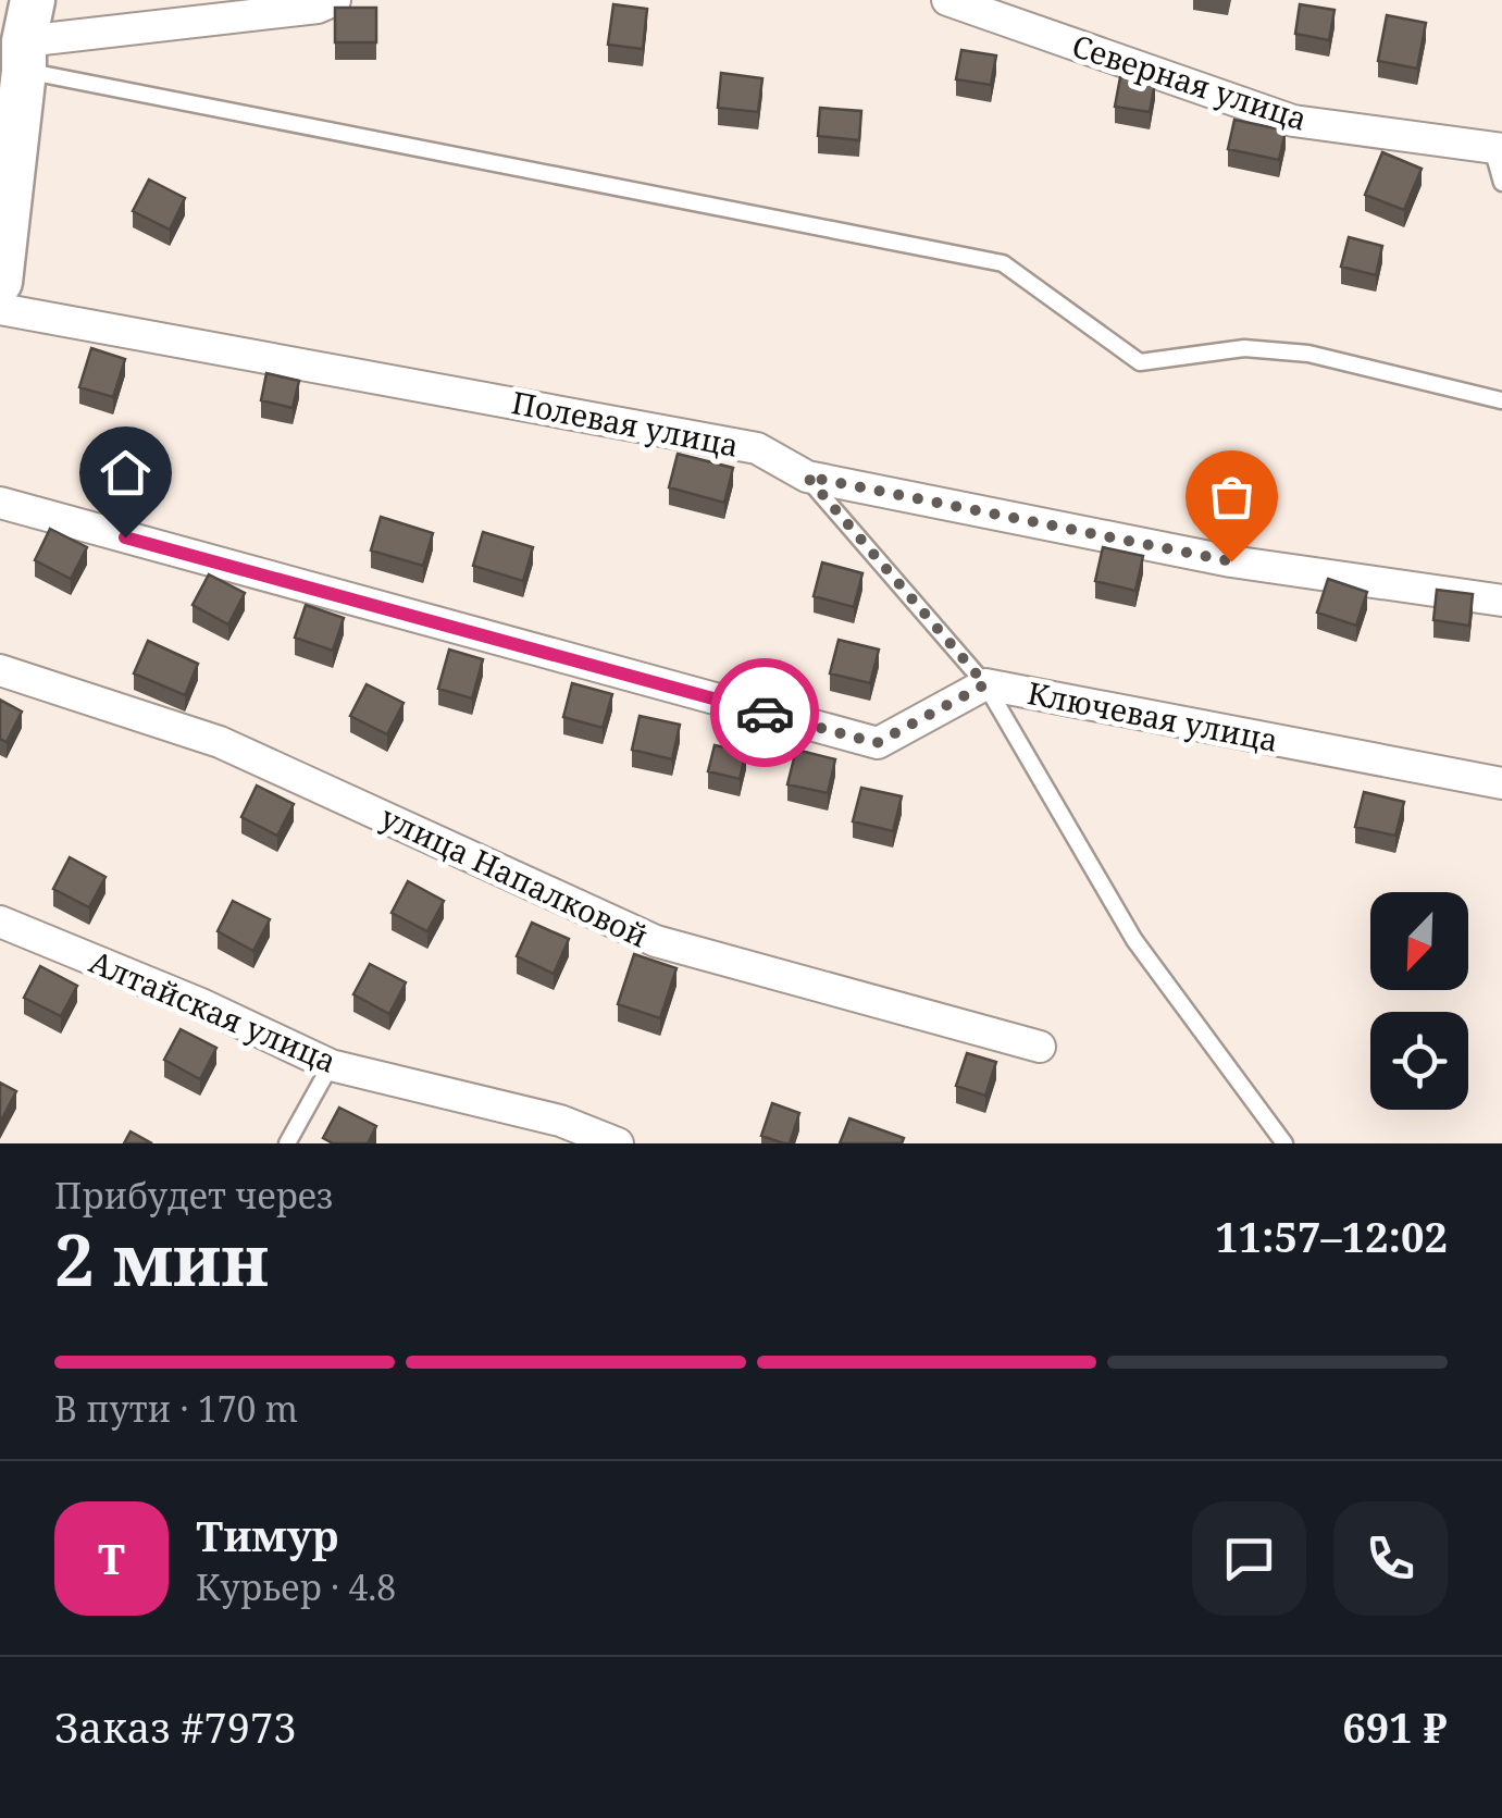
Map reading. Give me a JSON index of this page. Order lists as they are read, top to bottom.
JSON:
{
  "streets": {
    "street": [
      "Северная улица",
      "Полевая улица",
      "Ключевая улица",
      "улица Напалковой",
      "Алтайская улица"
    ]
  },
  "north": "bottom left",
  "page": {
    "heading": ["2 мин", "Прибудет через", "11:57–12:02"],
    "panel": [
      "Тимур",
      "Курьер · 4.8",
      "Заказ #7973",
      "691 ₽"
    ],
    "bar": "В пути · 170 m",
    "round": "Т"
  }
}
